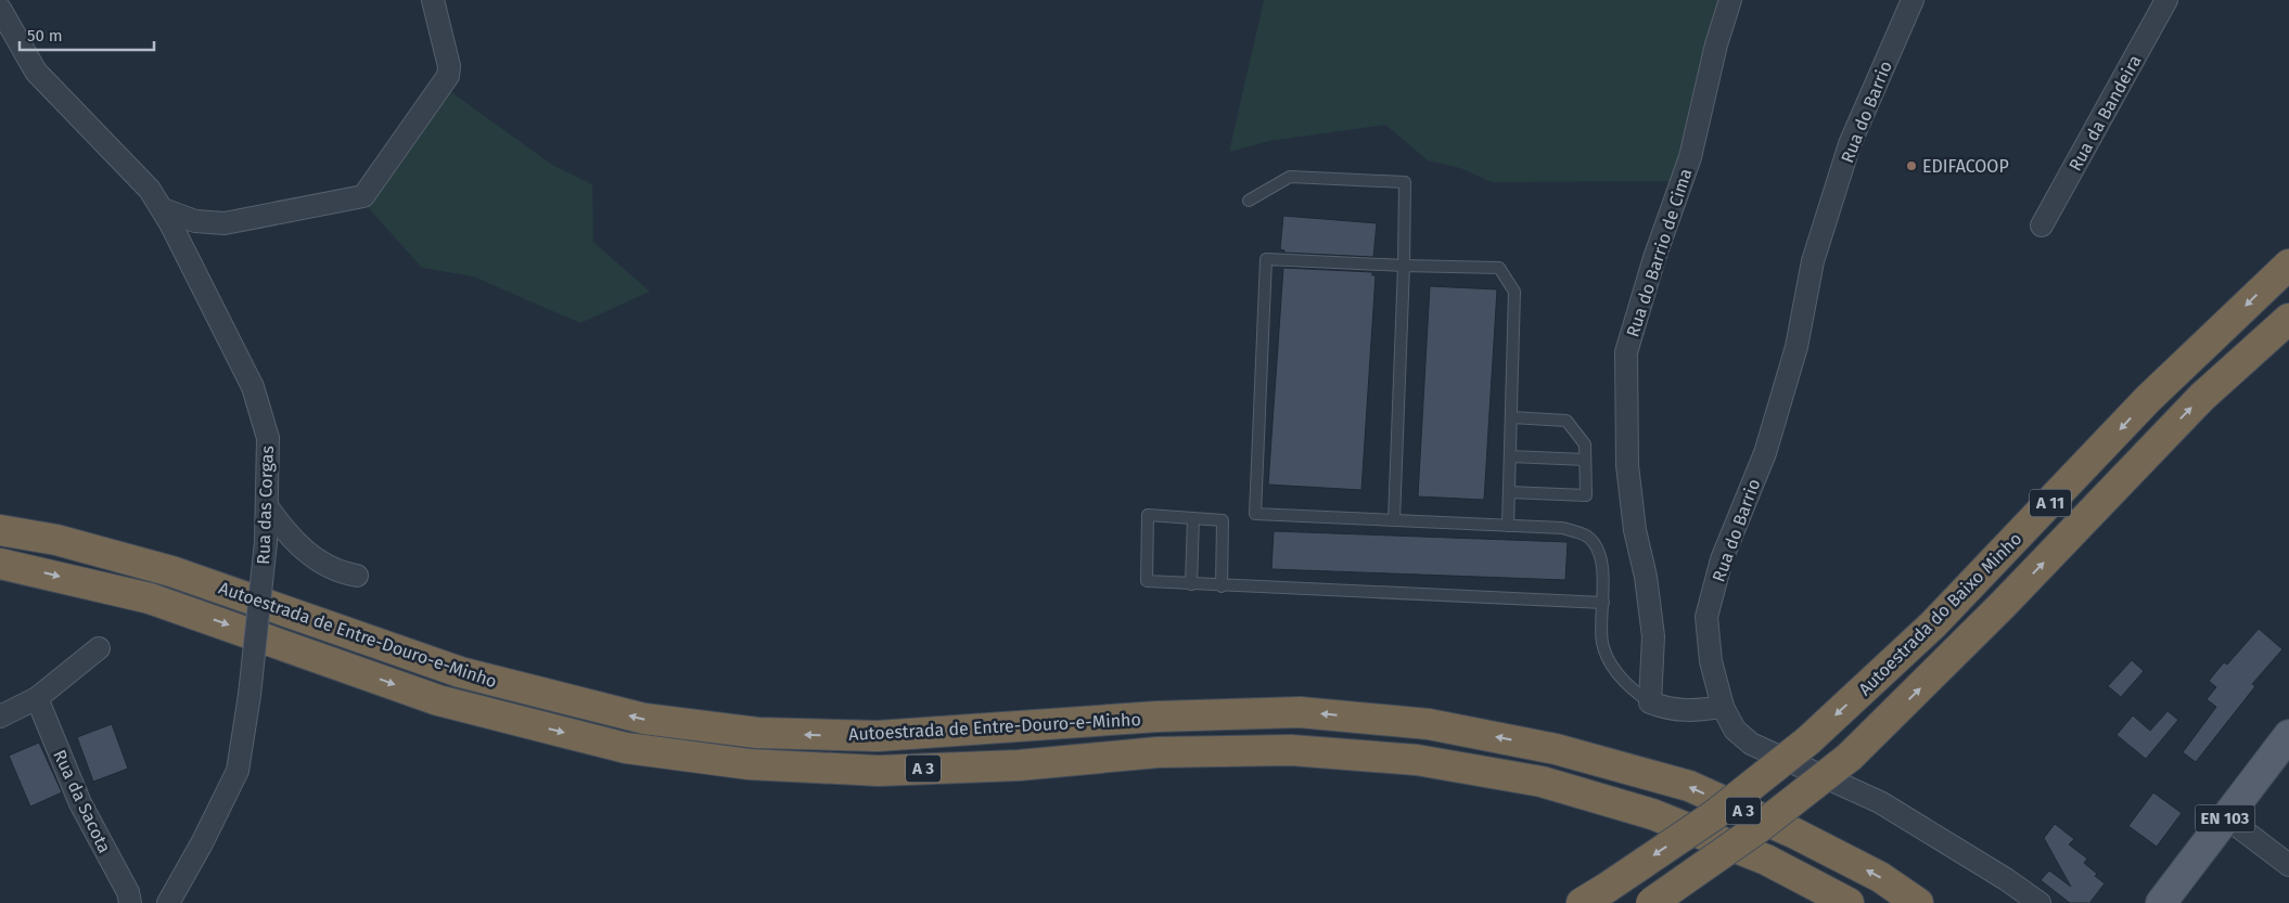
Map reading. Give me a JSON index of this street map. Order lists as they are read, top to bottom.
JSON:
{
  "streets": {
    "highway": [
      "A 11",
      "Autoestrada do Baixo Minho",
      "Autoestrada de Entre-Douro-e-Minho",
      "A 3"
    ],
    "main road": ["EN 103"],
    "street": [
      "Rua do Barrio",
      "Rua da Bandeira",
      "Rua do Barrio de Cima",
      "Rua das Corgas",
      "Rua da Sacota"
    ]
  },
  "places": ["EDIFACOOP"],
  "scale_bar": "50 m"
}
